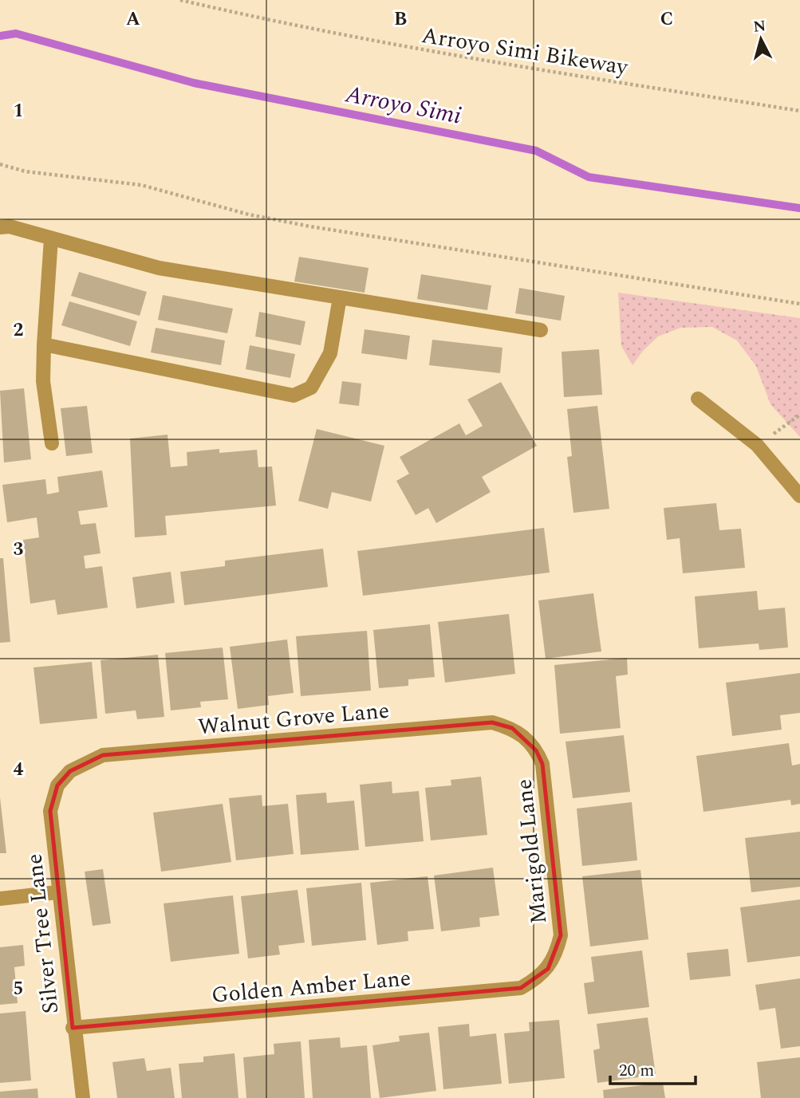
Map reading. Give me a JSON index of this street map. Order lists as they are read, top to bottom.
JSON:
{
  "streets": {
    "street": [
      "Walnut Grove Lane",
      "Marigold Lane",
      "Silver Tree Lane",
      "Golden Amber Lane"
    ],
    "path": ["Arroyo Simi Bikeway"]
  },
  "crossings": [
    ["Walnut Grove Lane", "Marigold Lane"],
    ["Walnut Grove Lane", "Silver Tree Lane"],
    ["Marigold Lane", "Golden Amber Lane"],
    ["Silver Tree Lane", "Golden Amber Lane"]
  ],
  "water": ["Arroyo Simi"],
  "scale_bar": "20 m",
  "north": "top",
  "grid": {
    "columns": ["A", "B", "C"],
    "rows": [
      "1",
      "2",
      "3",
      "4",
      "5"
    ]
  }
}
